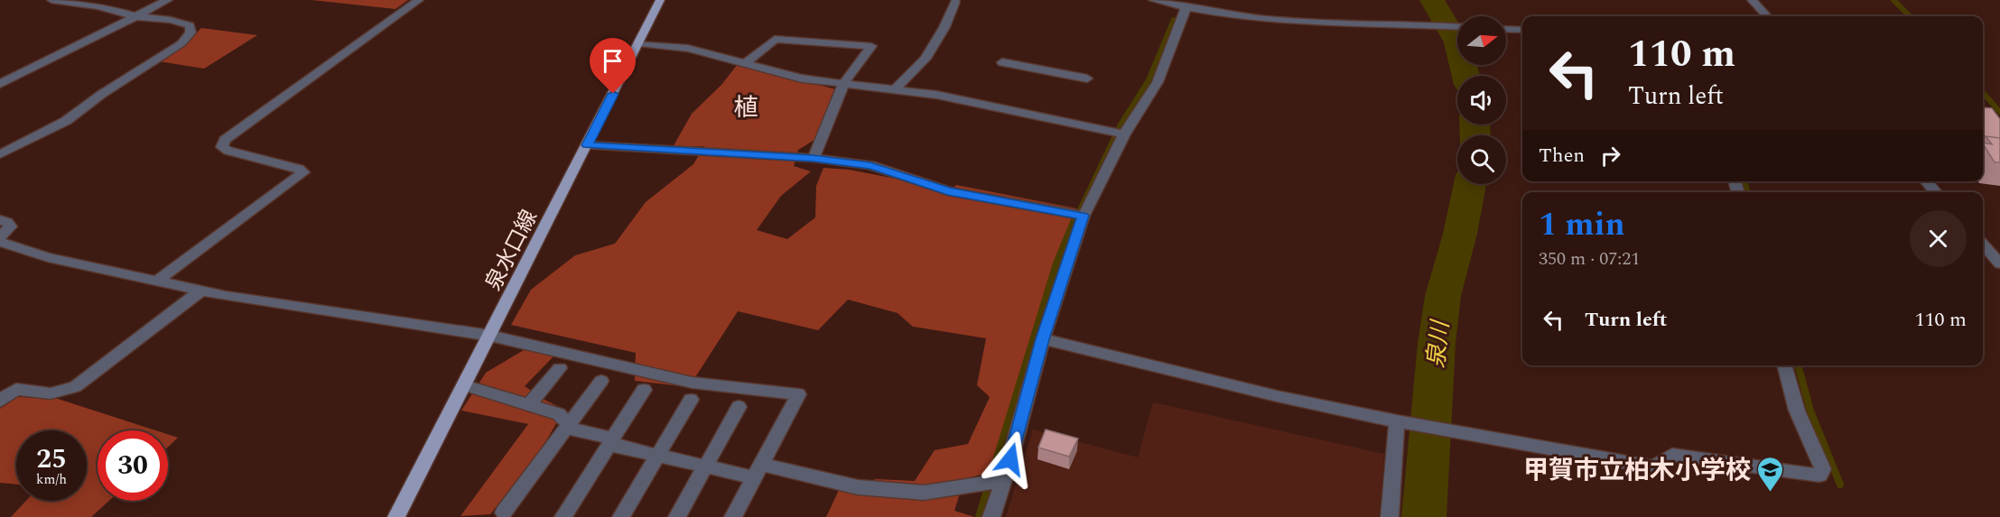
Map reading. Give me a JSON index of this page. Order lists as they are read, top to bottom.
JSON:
{
  "streets": {
    "main road": ["泉水口線"]
  },
  "districts": ["植"],
  "water": ["泉川"],
  "places": {
    "school or university": ["甲賀市立柏木小学校"]
  },
  "north": "right",
  "page": {
    "turn": ["110 m", "Turn left"],
    "then": "Then",
    "heading": ["1 min", "350 m · 07:21"],
    "list": [
      {
        "name": "Turn left",
        "value": "110 m"
      }
    ],
    "speed": "25 km/h",
    "limit": "30"
  }
}
